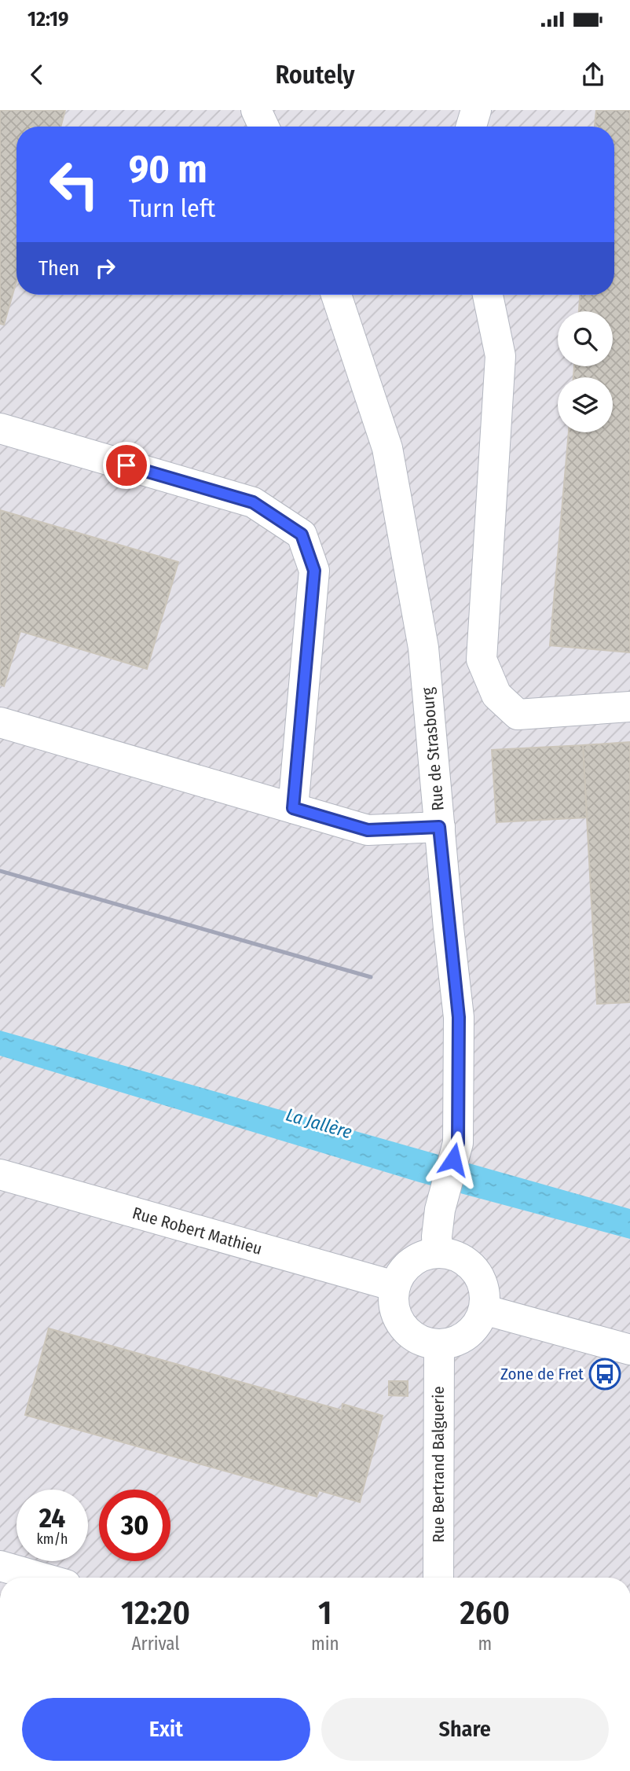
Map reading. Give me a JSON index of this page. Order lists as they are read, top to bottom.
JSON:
{
  "streets": {
    "street": ["Rue de Strasbourg", "Rue Robert Mathieu", "Rue Bertrand Balguerie"]
  },
  "crossings": [
    ["Rue de Strasbourg", "Rue Robert Mathieu"],
    ["Rue de Strasbourg", "Rue Bertrand Balguerie"],
    ["Rue Robert Mathieu", "Rue Bertrand Balguerie"]
  ],
  "water": ["La Jallère"],
  "places": {
    "bus stop": ["Zone de Fret"]
  },
  "page": {
    "status": "12:19",
    "header": "Routely",
    "turn": ["90 m", "Turn left"],
    "then": "Then",
    "speed": "24 km/h",
    "limit": "30",
    "eta": [
      "12:20",
      "Arrival",
      "1",
      "min",
      "260",
      "m"
    ],
    "buttons": ["Exit", "Share"]
  }
}
